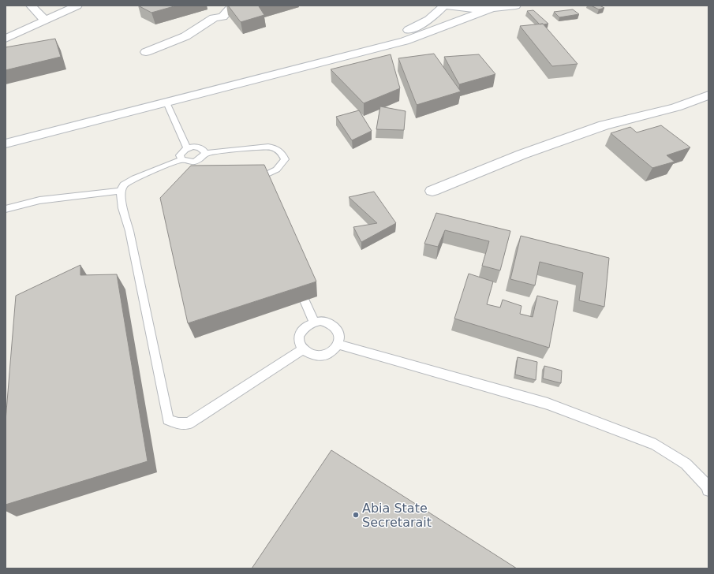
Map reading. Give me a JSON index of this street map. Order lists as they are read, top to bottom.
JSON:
{
  "places": ["Abia State Secretarait"]
}
